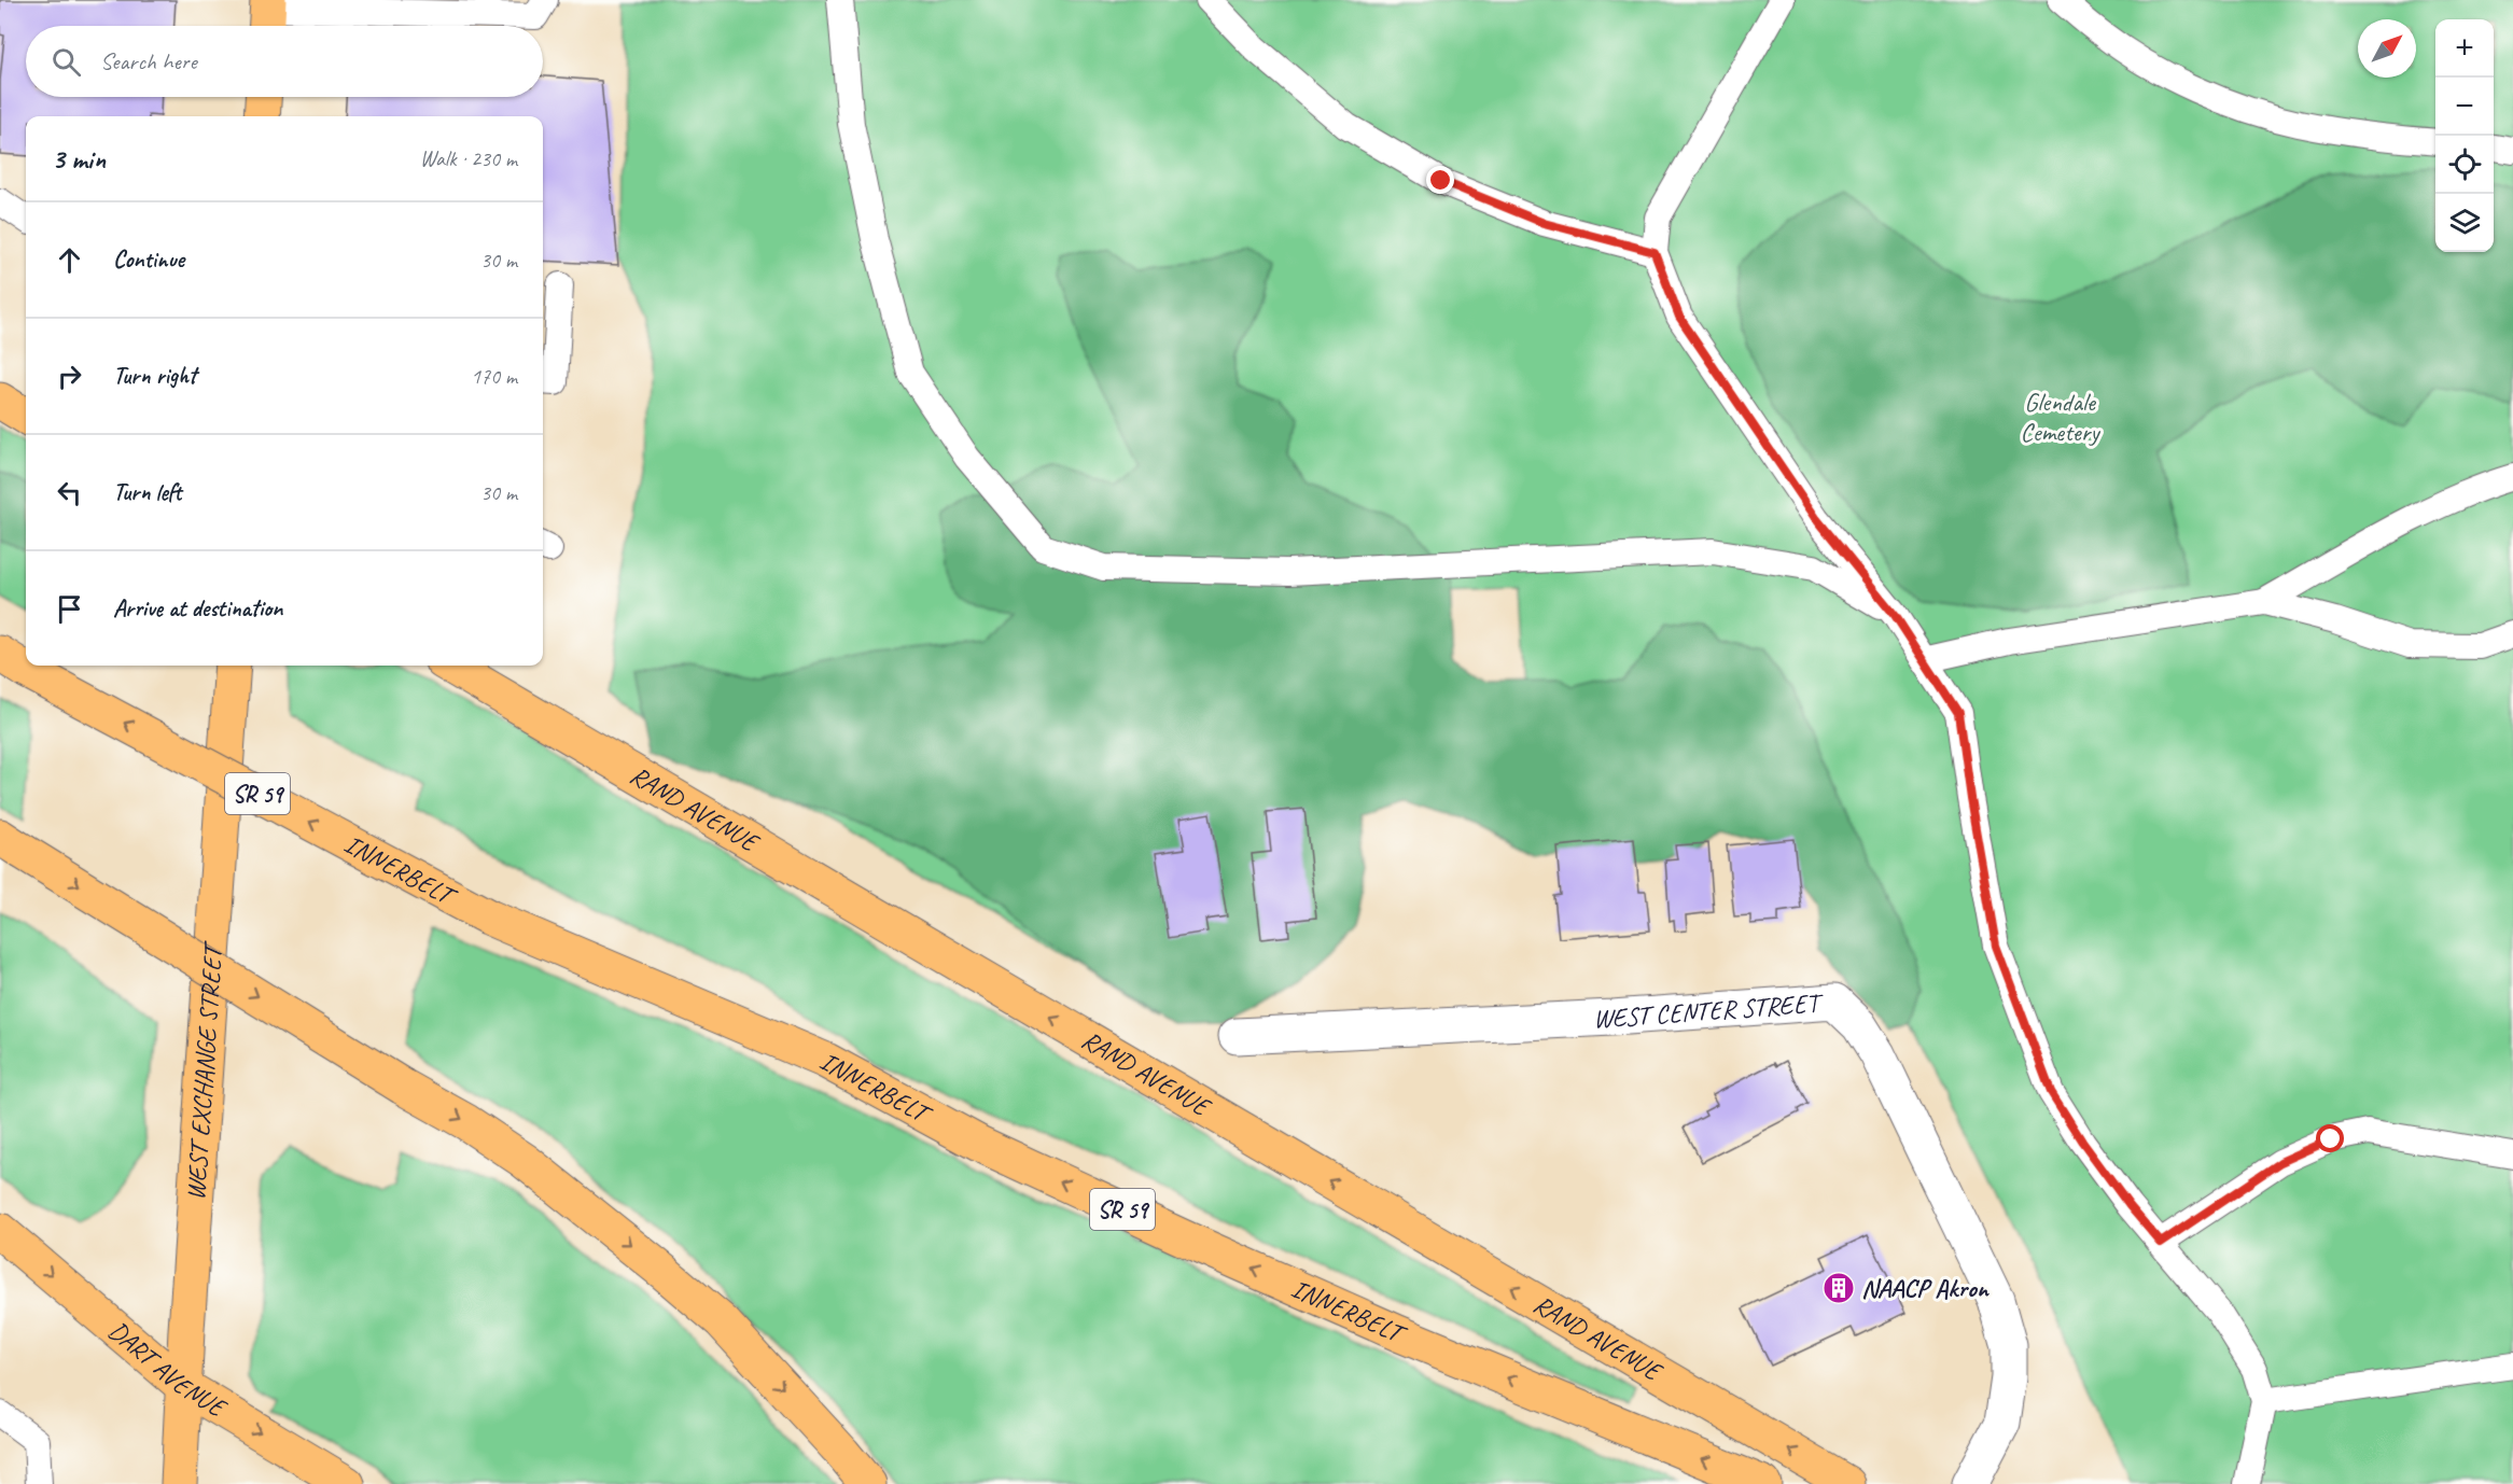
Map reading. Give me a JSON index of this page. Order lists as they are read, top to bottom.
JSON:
{
  "streets": {
    "main road": [
      "SR 59",
      "RAND AVENUE",
      "INNERBELT",
      "WEST EXCHANGE STREET",
      "DART AVENUE"
    ],
    "street": ["WEST CENTER STREET"]
  },
  "crossings": [
    ["WEST EXCHANGE STREET", "DART AVENUE"]
  ],
  "one_way": ["RAND AVENUE", "DART AVENUE"],
  "parks": ["Glendale Cemetery"],
  "places": {
    "building": ["NAACP Akron"]
  },
  "north": "top right",
  "page": {
    "map_buttons": ["+", "−"],
    "search": "Search here",
    "heading": ["3 min", "Walk · 230 m"],
    "list": [
      ["Continue", "30 m"],
      ["Turn right", "170 m"],
      ["Turn left", "30 m"],
      "Arrive at destination"
    ]
  }
}
